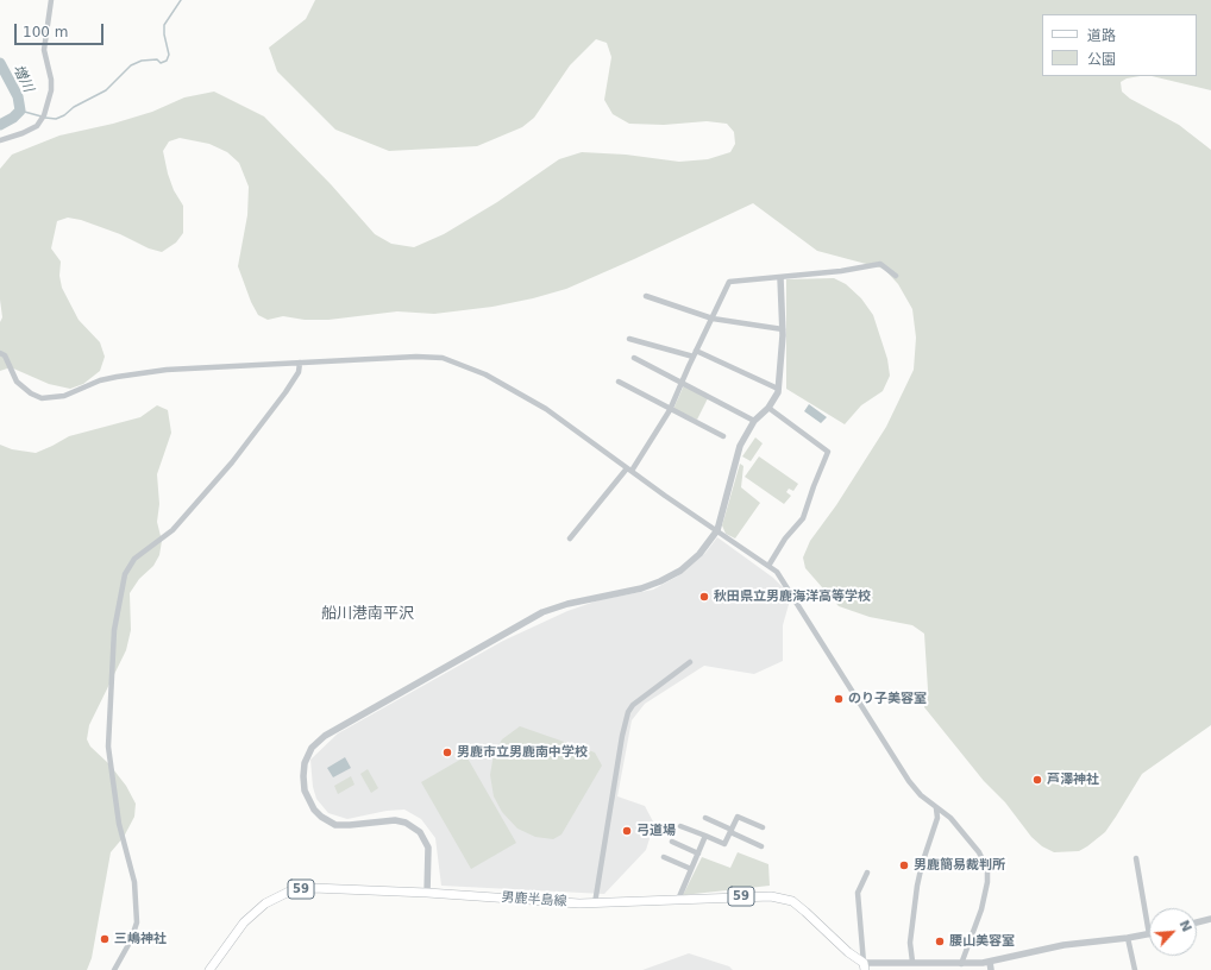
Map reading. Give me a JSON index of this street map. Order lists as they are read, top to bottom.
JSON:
{
  "streets": {
    "main road": ["59", "男鹿半島線"]
  },
  "districts": ["船川港南平沢"],
  "water": ["増川"],
  "places": [
    "秋田県立男鹿海洋高等学校",
    "のり子美容室",
    "男鹿市立男鹿南中学校",
    "芦澤神社",
    "弓道場",
    "男鹿簡易裁判所",
    "三嶋神社",
    "腰山美容室"
  ],
  "legend": ["道路", "公園"],
  "scale_bar": "100 m",
  "north": "top right"
}
